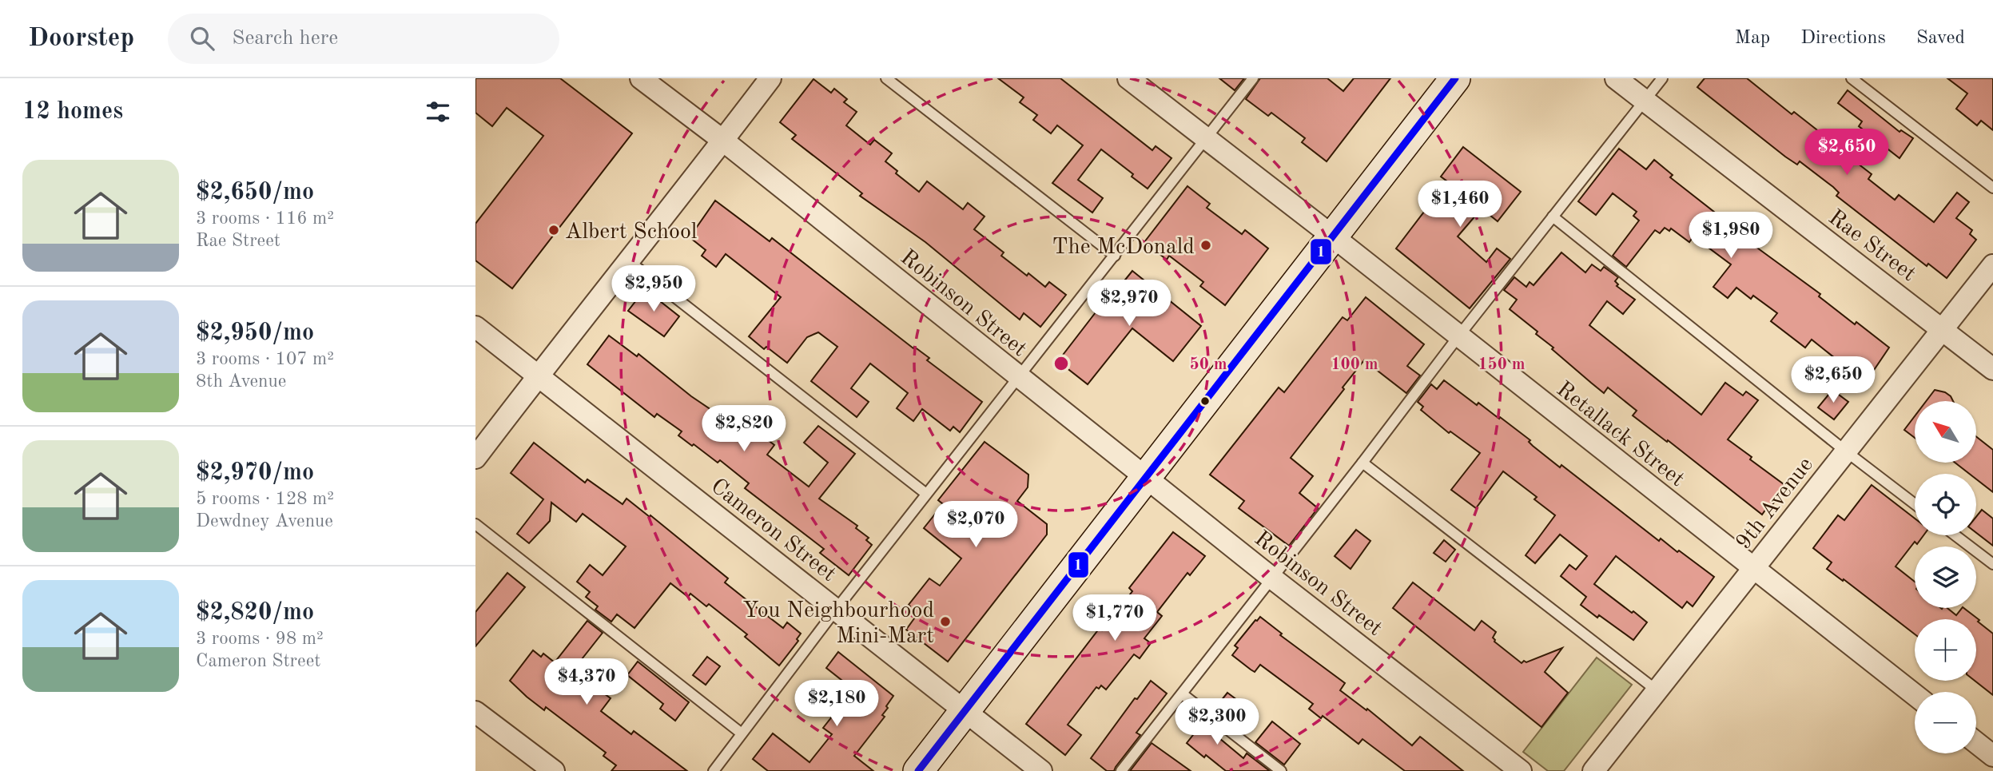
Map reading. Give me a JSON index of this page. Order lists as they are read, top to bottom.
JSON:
{
  "streets": {
    "street": [
      "Rae Street",
      "Robinson Street",
      "Retallack Street",
      "9th Avenue",
      "Cameron Street"
    ]
  },
  "crossings": [
    ["Rae Street", "9th Avenue"],
    ["Retallack Street", "9th Avenue"]
  ],
  "places": ["Albert School", "The McDonald", "You Neighbourhood Mini-Mart"],
  "lines": ["transit line 1"],
  "north": "top left",
  "page": {
    "header": "Doorstep",
    "search": "Search here",
    "nav": ["Map", "Directions", "Saved"],
    "heading": "12 homes",
    "price": [
      "$2,650",
      "$1,460",
      "$1,980",
      "$2,950",
      "$2,970",
      "$2,650",
      "$2,820",
      "$2,070",
      "$1,770",
      "$4,370",
      "$2,180",
      "$2,300"
    ],
    "list": [
      {
        "name": "$2,650/mo",
        "note": "3 rooms · 116 m² · Rae Street"
      },
      {
        "name": "$2,950/mo",
        "note": "3 rooms · 107 m² · 8th Avenue"
      },
      {
        "name": "$2,970/mo",
        "note": "5 rooms · 128 m² · Dewdney Avenue"
      },
      {
        "name": "$2,820/mo",
        "note": "3 rooms · 98 m² · Cameron Street"
      }
    ],
    "map_buttons": ["+", "−"]
  },
  "rings": ["50 m", "100 m", "150 m"]
}
